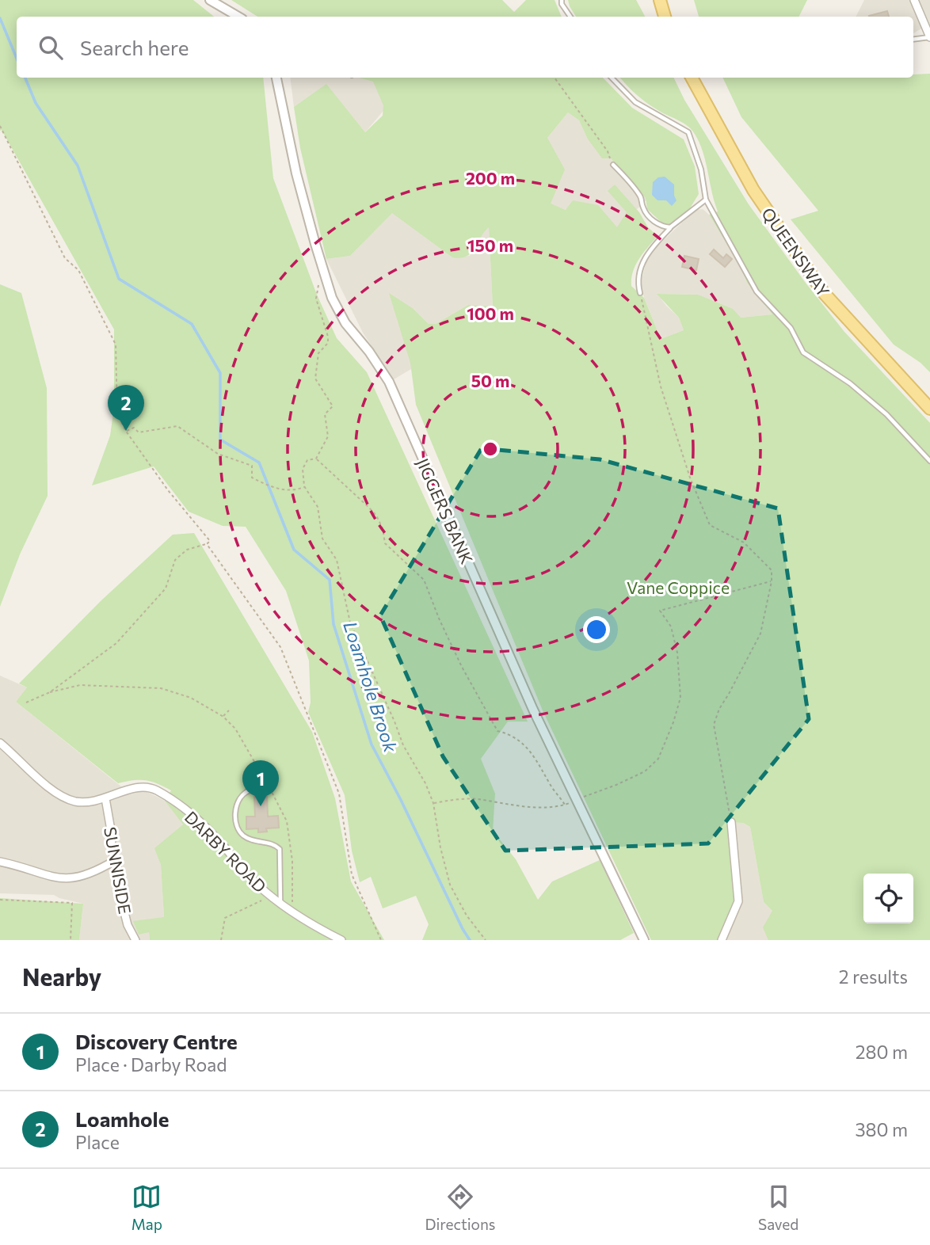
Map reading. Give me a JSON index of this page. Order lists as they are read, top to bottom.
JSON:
{
  "streets": {
    "main road": ["QUEENSWAY"],
    "street": ["JIGGERS BANK", "DARBY ROAD", "SUNNISIDE"]
  },
  "crossings": [
    ["DARBY ROAD", "SUNNISIDE"]
  ],
  "water": ["Loamhole Brook"],
  "parks": ["Vane Coppice"],
  "page": {
    "search": "Search here",
    "pins": ["2", "1"],
    "heading": ["Nearby", "2 results"],
    "list": [
      {
        "mark": "1",
        "name": "Discovery Centre",
        "note": "Place · Darby Road",
        "value": "280 m"
      },
      {
        "mark": "2",
        "name": "Loamhole",
        "note": "Place",
        "value": "380 m"
      }
    ],
    "nav": ["Map", "Directions", "Saved"]
  },
  "rings": [
    "200 m",
    "150 m",
    "100 m",
    "50 m"
  ]
}
